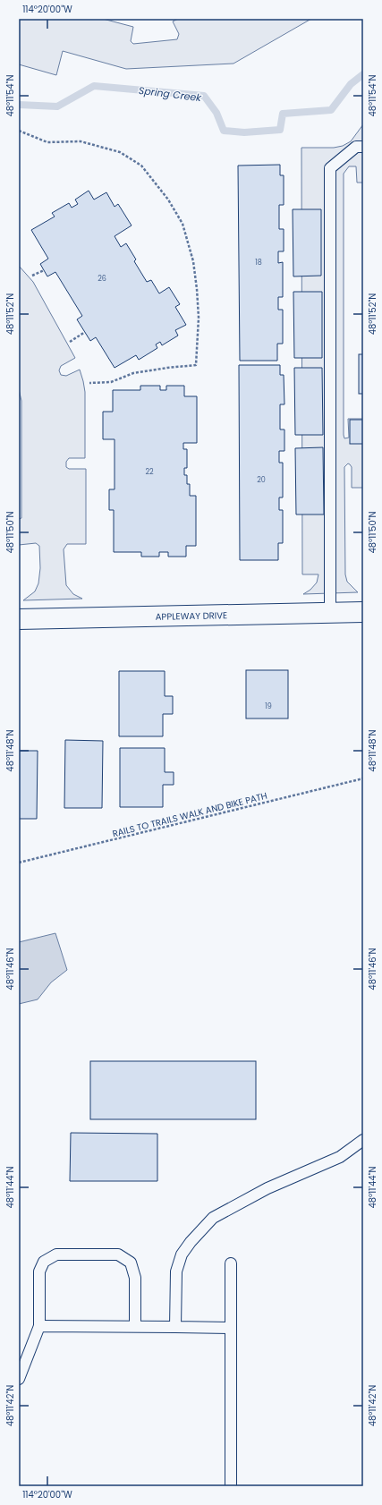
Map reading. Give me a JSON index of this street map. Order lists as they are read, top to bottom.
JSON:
{
  "streets": {
    "street": ["APPLEWAY DRIVE"],
    "path": ["RAILS TO TRAILS WALK AND BIKE PATH"]
  },
  "water": ["Spring Creek"],
  "house_numbers": [
    "18",
    "26",
    "22",
    "20",
    "19"
  ],
  "coordinates": [
    "114°20'00\"W",
    "48°11'54\"N",
    "48°11'52\"N",
    "48°11'50\"N",
    "48°11'48\"N",
    "48°11'46\"N",
    "48°11'44\"N",
    "48°11'42\"N"
  ]
}
